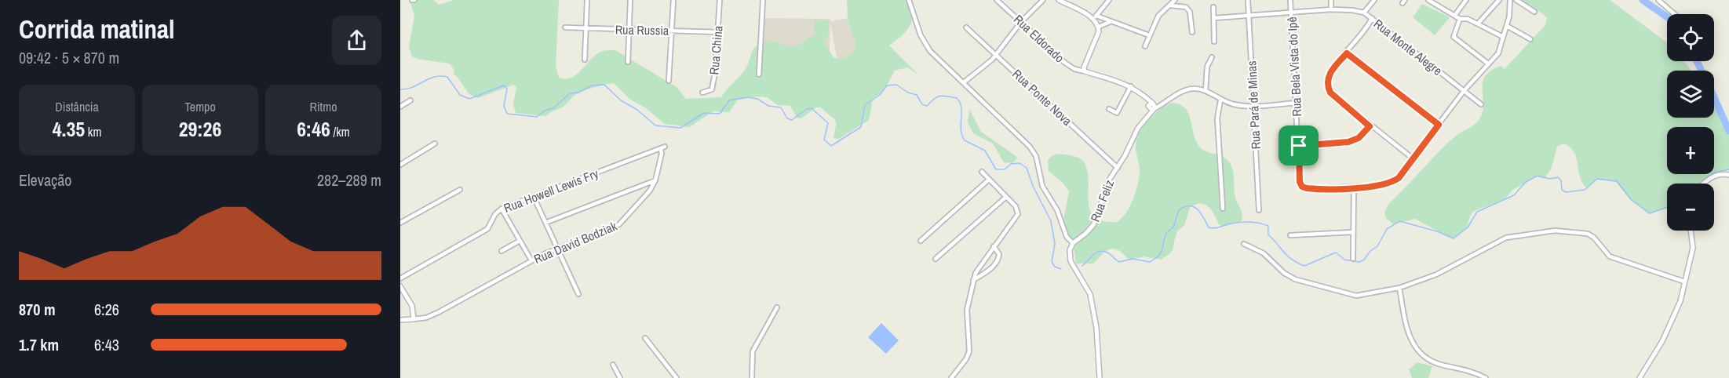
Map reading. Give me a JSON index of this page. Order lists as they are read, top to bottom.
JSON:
{
  "streets": {
    "street": [
      "Rua Russia",
      "Rua Eldorado",
      "Rua Monte Alegre",
      "Rua China",
      "Rua Bela Vista do Ipê",
      "Rua Ponte Nova",
      "Rua Pará de Minas",
      "Rua Howell Lewis Fry",
      "Rua Feliz",
      "Rua David Bodziak"
    ]
  },
  "crossings": [
    ["Rua Russia", "Rua China"],
    ["Rua Monte Alegre", "Rua Bela Vista do Ipê"],
    ["Rua Monte Alegre", "Rua Pará de Minas"],
    ["Rua Ponte Nova", "Rua Feliz"],
    ["Rua Howell Lewis Fry", "Rua David Bodziak"]
  ],
  "page": {
    "heading": ["Corrida matinal", "09:42 · 5 × 870 m"],
    "map_buttons": ["+", "−"],
    "stats": [
      ["Distância", "4.35 km"],
      ["Tempo", "29:26"],
      ["Ritmo", "6:46 /km"]
    ],
    "chart": ["Elevação", "282–289 m"],
    "list": [
      {
        "name": "870 m",
        "note": "6:26"
      },
      {
        "name": "1.7 km",
        "note": "6:43"
      }
    ]
  }
}
